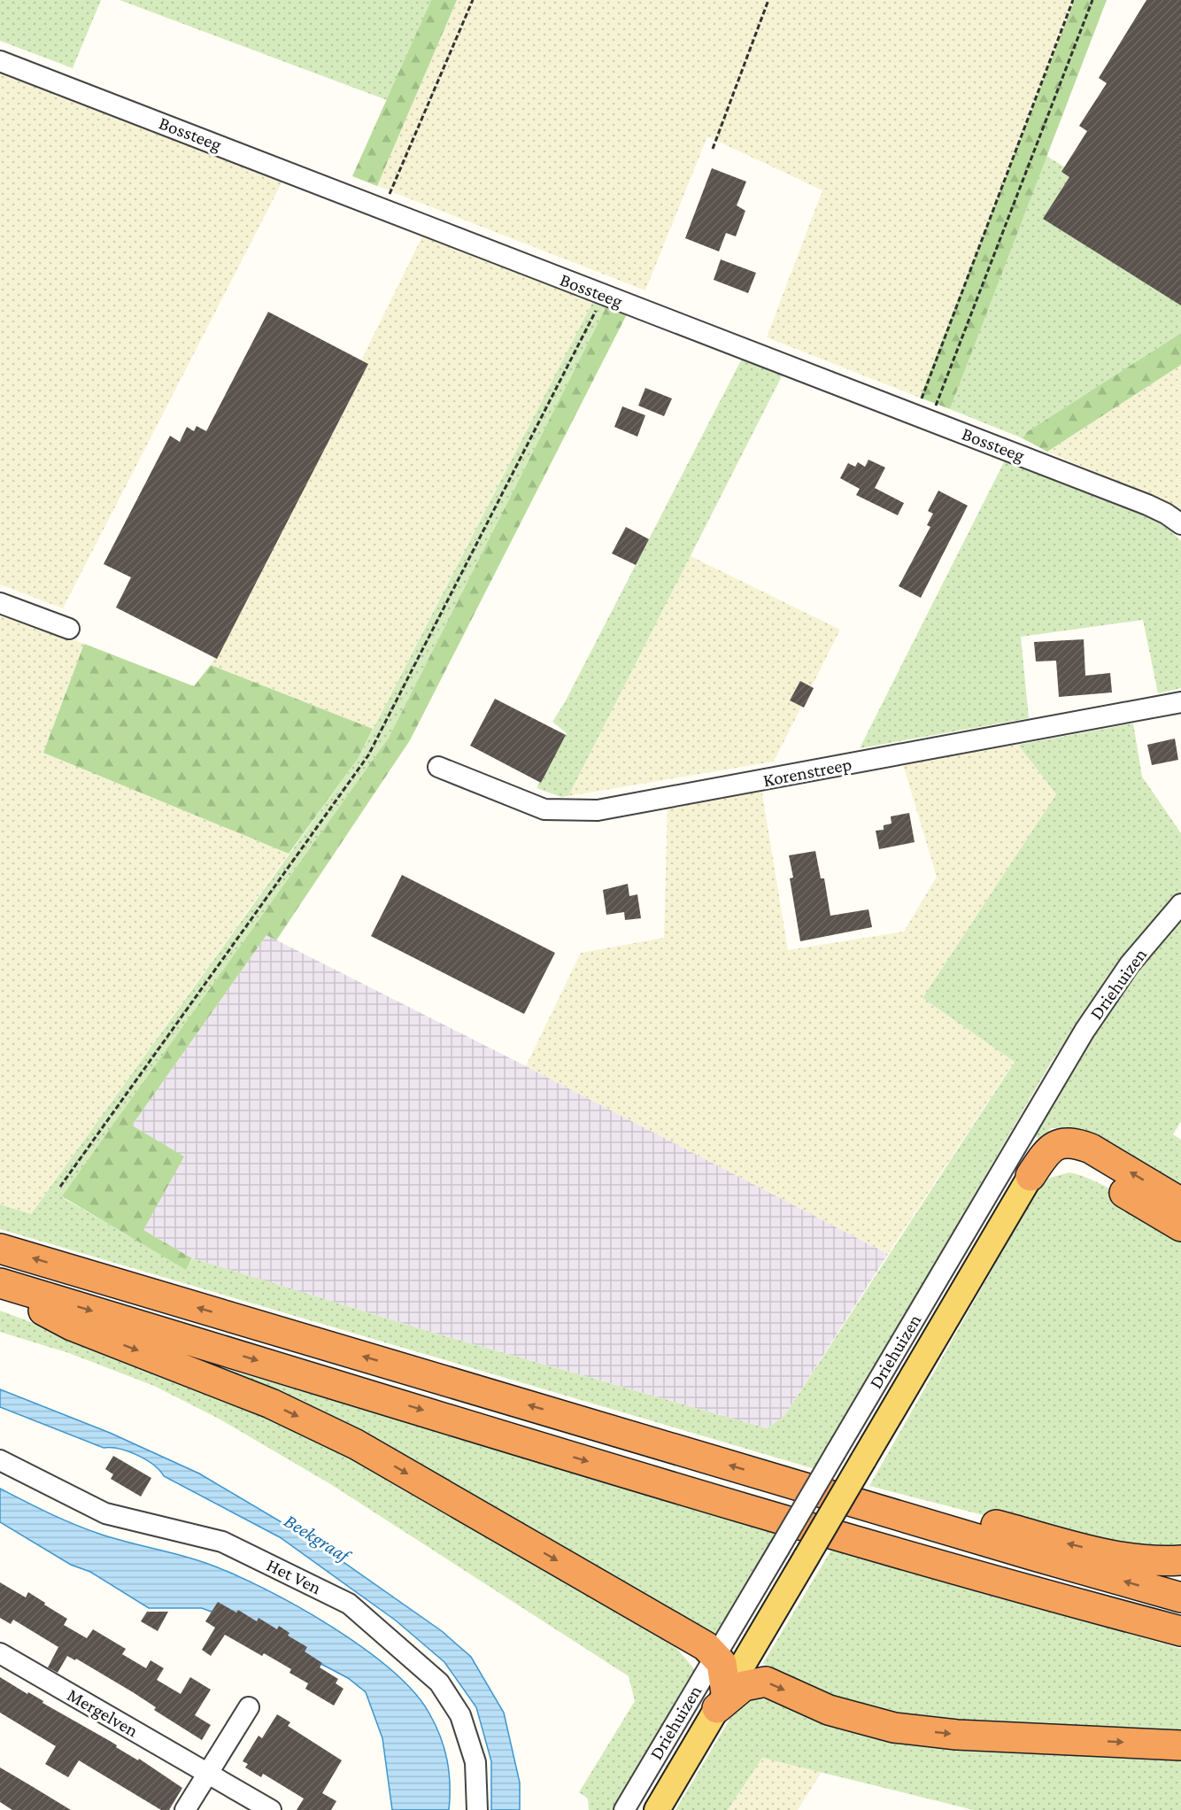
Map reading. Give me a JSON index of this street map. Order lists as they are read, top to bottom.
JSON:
{
  "streets": {
    "main road": ["Driehuizen"],
    "street": [
      "Bossteeg",
      "Korenstreep",
      "Het Ven",
      "Mergelven"
    ]
  },
  "water": ["Beekgraaf"]
}
